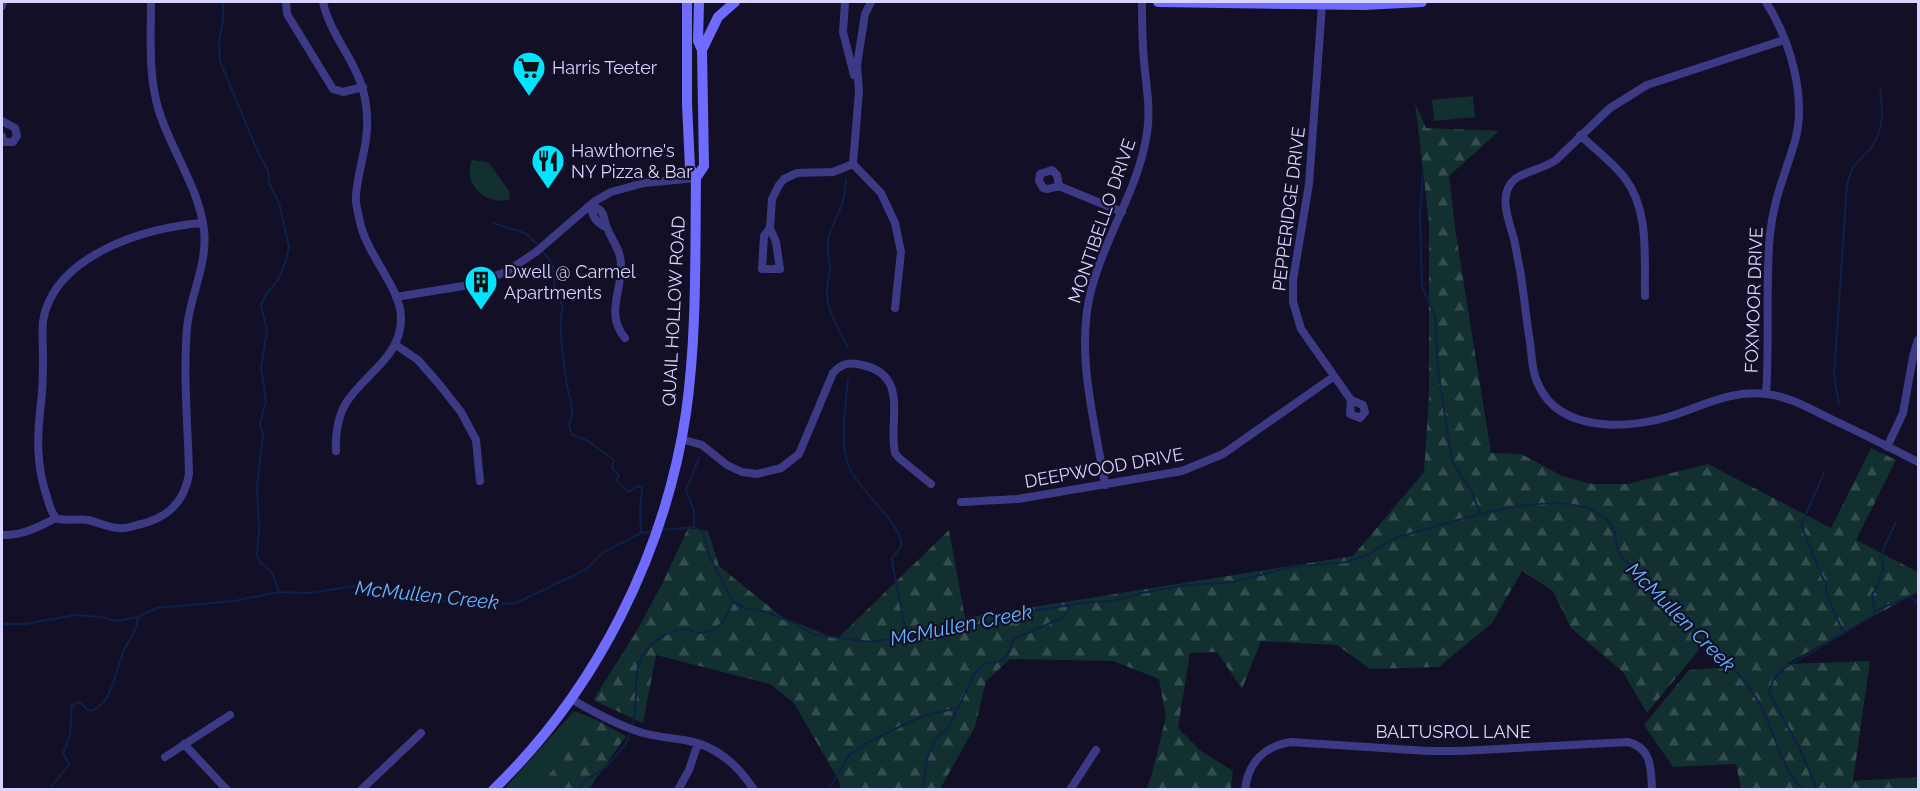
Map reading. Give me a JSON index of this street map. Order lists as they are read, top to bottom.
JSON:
{
  "streets": {
    "main road": ["QUAIL HOLLOW ROAD"],
    "street": [
      "PEPPERIDGE DRIVE",
      "MONTIBELLO DRIVE",
      "FOXMOOR DRIVE",
      "DEEPWOOD DRIVE",
      "BALTUSROL LANE"
    ]
  },
  "crossings": [
    ["PEPPERIDGE DRIVE", "DEEPWOOD DRIVE"],
    ["MONTIBELLO DRIVE", "DEEPWOOD DRIVE"]
  ],
  "water": ["McMullen Creek"],
  "places": {
    "supermarket": ["Harris Teeter"],
    "restaurant": ["Hawthorne's NY Pizza & Bar"],
    "building": ["Dwell @ Carmel Apartments"]
  }
}
